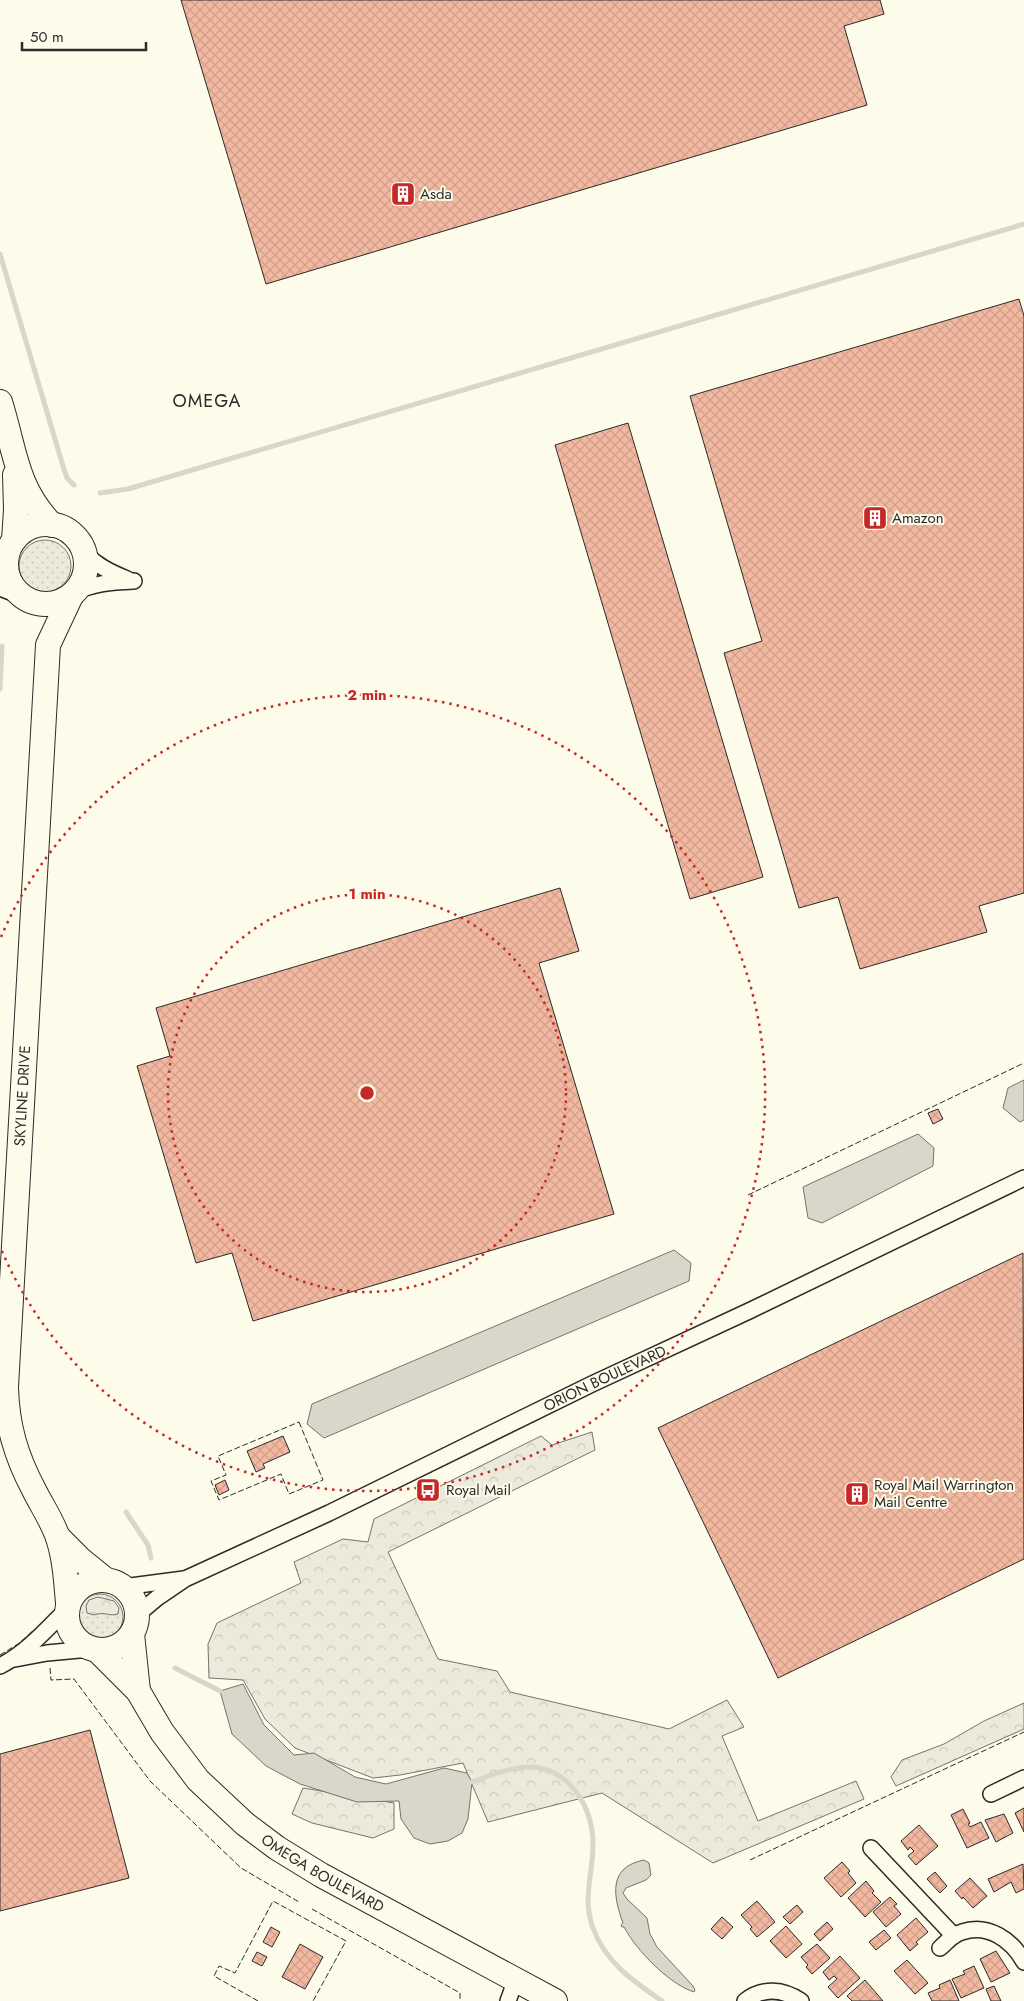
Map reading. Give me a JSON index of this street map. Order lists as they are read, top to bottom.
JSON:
{
  "streets": {
    "main road": ["SKYLINE DRIVE", "OMEGA BOULEVARD"],
    "street": ["ORION BOULEVARD"]
  },
  "crossings": [
    ["SKYLINE DRIVE", "ORION BOULEVARD"],
    ["SKYLINE DRIVE", "OMEGA BOULEVARD"],
    ["ORION BOULEVARD", "OMEGA BOULEVARD"]
  ],
  "districts": ["OMEGA"],
  "places": {
    "building": ["Asda", "Amazon", "Royal Mail Warrington Mail Centre"],
    "bus stop": ["Royal Mail"]
  },
  "scale_bar": "50 m",
  "rings": ["2 min", "1 min"]
}
